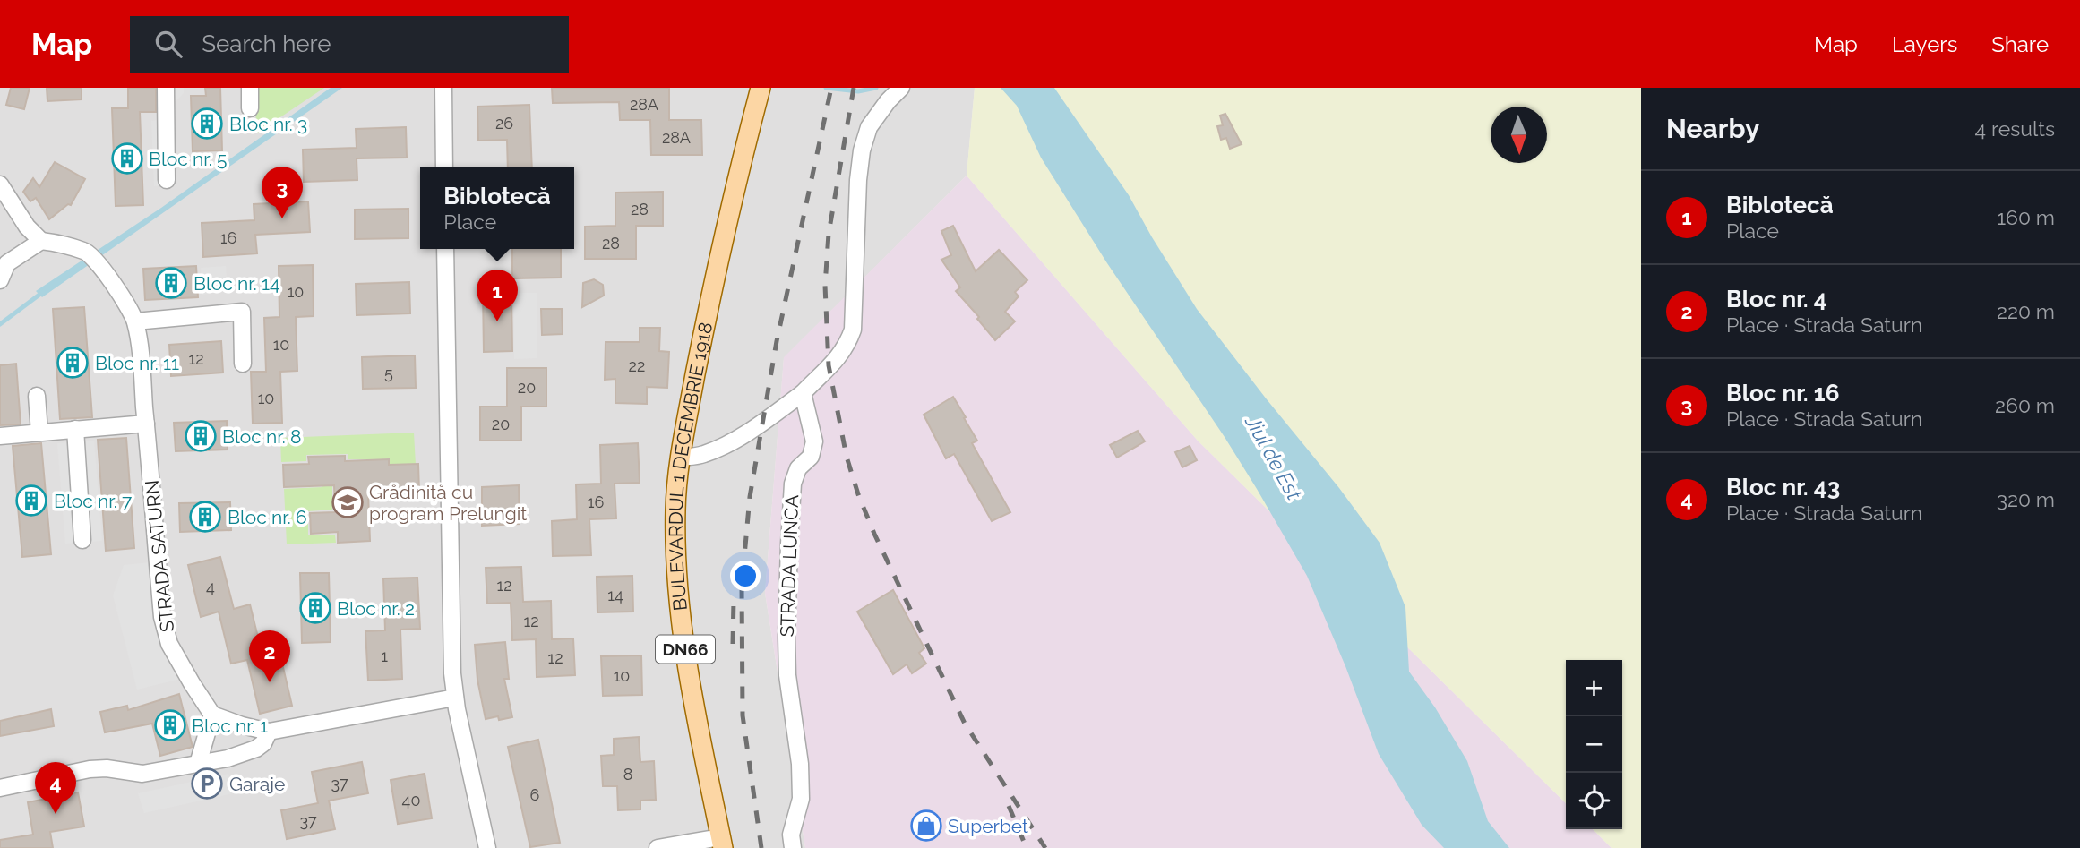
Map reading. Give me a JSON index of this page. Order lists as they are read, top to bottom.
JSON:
{
  "streets": {
    "main road": ["BULEVARDUL 1 DECEMBRIE 1918", "DN66"],
    "street": ["STRADA SATURN", "STRADA LUNCA"]
  },
  "water": ["Jiul de Est"],
  "places": {
    "building": [
      "Bloc nr. 3",
      "Bloc nr. 5",
      "Bloc nr. 14",
      "Bloc nr. 11",
      "Bloc nr. 8",
      "Bloc nr. 7",
      "Bloc nr. 6",
      "Bloc nr. 2",
      "Bloc nr. 1"
    ],
    "school or university": ["Grădiniță cu program Prelungit"],
    "parking": ["Garaje"],
    "shop": ["Superbet"]
  },
  "house_numbers": [
    "28A",
    "26",
    "28A",
    "28",
    "16",
    "28",
    "10",
    "10",
    "12",
    "22",
    "5",
    "20",
    "10",
    "20",
    "16",
    "12",
    "4",
    "14",
    "12",
    "1",
    "12",
    "10",
    "8",
    "37",
    "6",
    "40",
    "37"
  ],
  "north": "bottom",
  "page": {
    "header": "Map",
    "search": "Search here",
    "nav": ["Map", "Layers", "Share"],
    "heading": ["Nearby", "4 results"],
    "pins": [
      "3",
      "1",
      "2",
      "4"
    ],
    "popup": ["Biblotecă", "Place"],
    "list": [
      {
        "mark": "1",
        "name": "Biblotecă",
        "note": "Place",
        "value": "160 m"
      },
      {
        "mark": "2",
        "name": "Bloc nr. 4",
        "note": "Place · Strada Saturn",
        "value": "220 m"
      },
      {
        "mark": "3",
        "name": "Bloc nr. 16",
        "note": "Place · Strada Saturn",
        "value": "260 m"
      },
      {
        "mark": "4",
        "name": "Bloc nr. 43",
        "note": "Place · Strada Saturn",
        "value": "320 m"
      }
    ],
    "map_buttons": ["+", "−"]
  }
}
